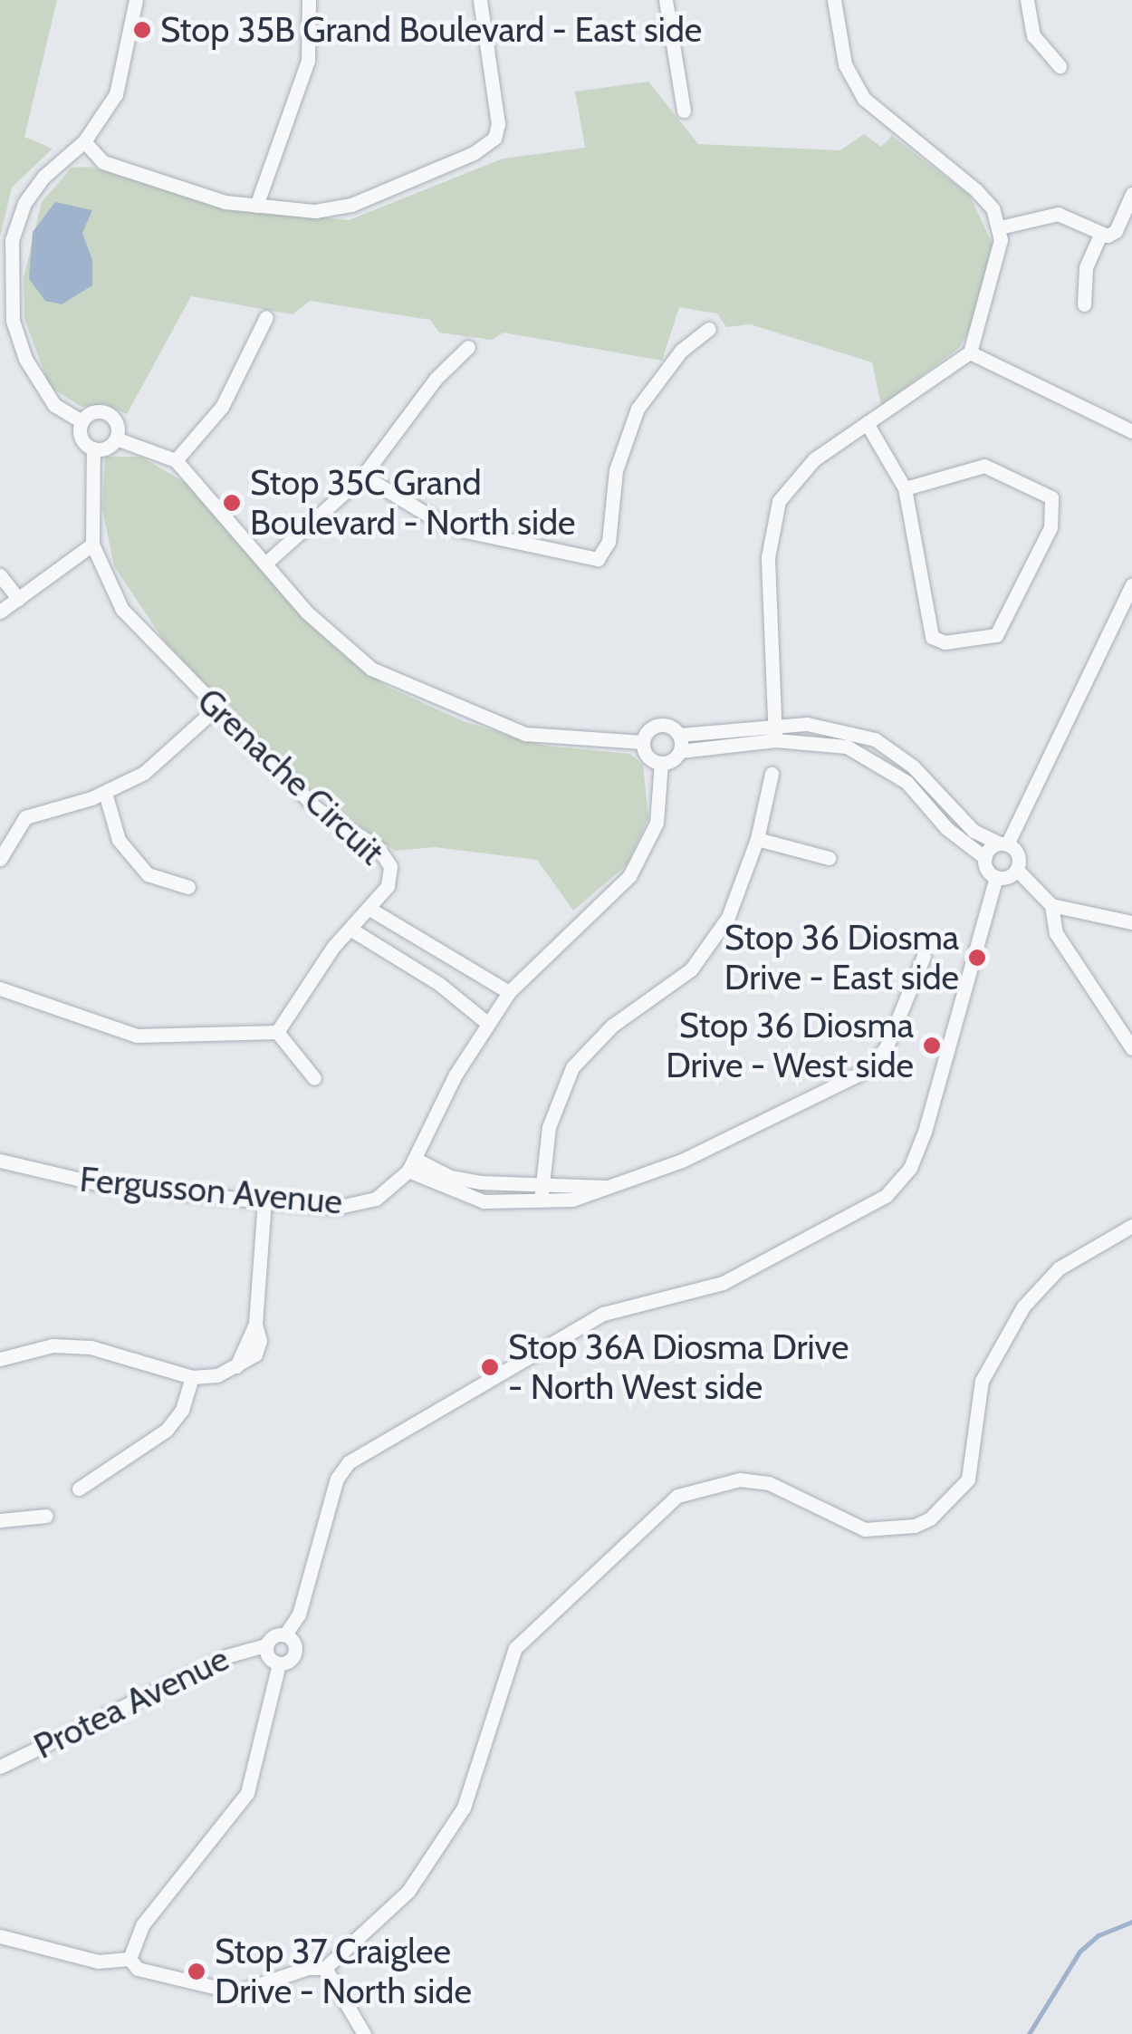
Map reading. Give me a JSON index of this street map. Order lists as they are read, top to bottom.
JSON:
{
  "streets": {
    "street": ["Grenache Circuit", "Fergusson Avenue", "Protea Avenue"]
  },
  "places": [
    "Stop 35B Grand Boulevard - East side",
    "Stop 35C Grand Boulevard - North side",
    "Stop 36 Diosma Drive - East side",
    "Stop 36 Diosma Drive - West side",
    "Stop 36A Diosma Drive - North West side",
    "Stop 37 Craiglee Drive - North side"
  ]
}
